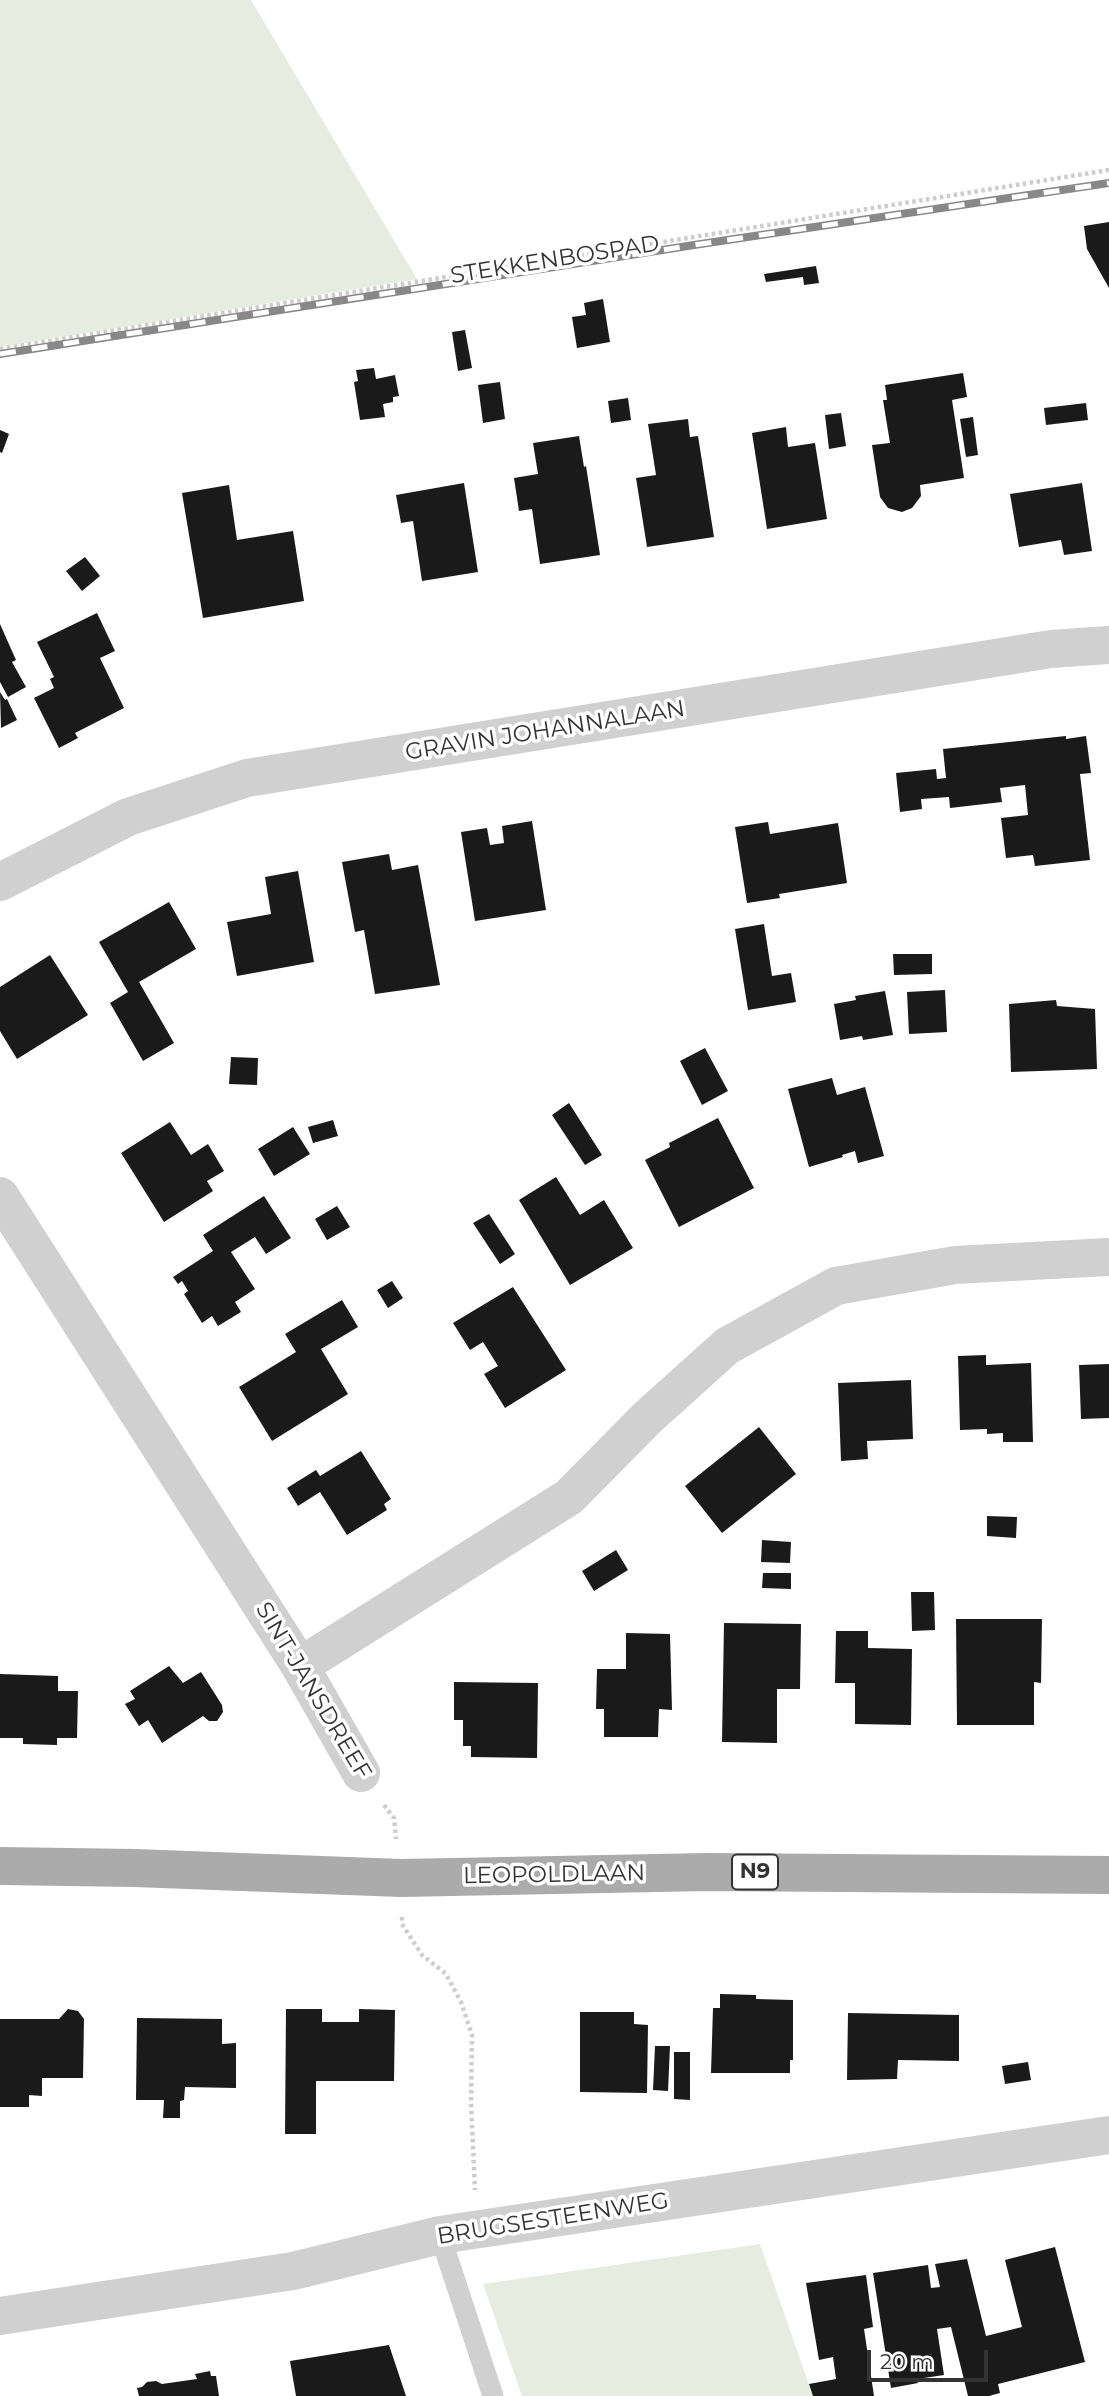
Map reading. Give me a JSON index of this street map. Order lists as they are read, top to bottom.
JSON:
{
  "streets": {
    "main road": ["N9", "LEOPOLDLAAN"],
    "street": ["GRAVIN JOHANNALAAN", "SINT-JANSDREEF", "BRUGSESTEENWEG"],
    "path": ["STEKKENBOSPAD"]
  },
  "crossings": [
    ["SINT-JANSDREEF", "LEOPOLDLAAN"],
    ["SINT-JANSDREEF", "BRUGSESTEENWEG"]
  ],
  "scale_bar": "20 m"
}
